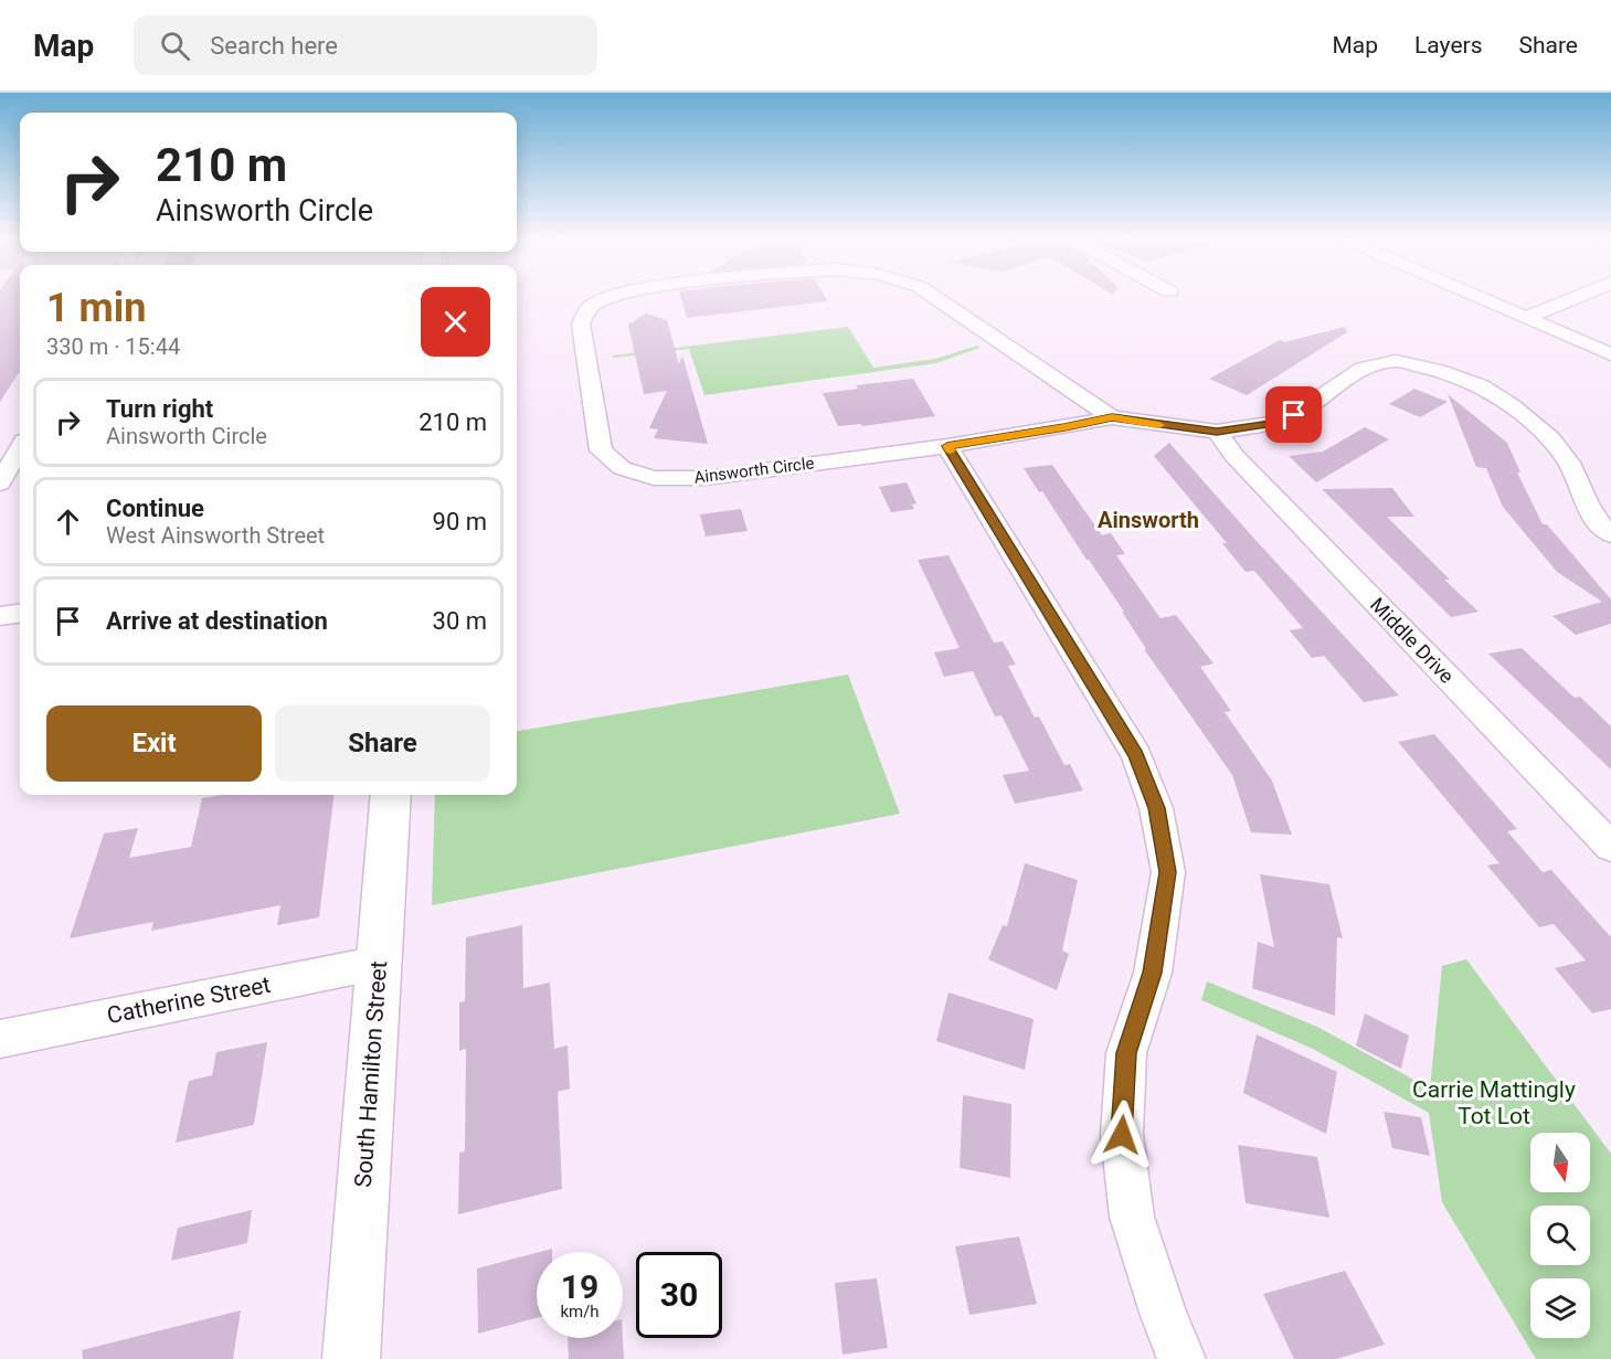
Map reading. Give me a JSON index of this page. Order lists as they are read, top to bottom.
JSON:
{
  "streets": {
    "main road": ["South Hamilton Street"],
    "street": ["Ainsworth Circle", "Middle Drive", "Catherine Street"]
  },
  "crossings": [
    ["Ainsworth Circle", "Middle Drive"],
    ["Catherine Street", "South Hamilton Street"]
  ],
  "districts": ["Ainsworth"],
  "parks": ["Carrie Mattingly Tot Lot"],
  "north": "bottom",
  "page": {
    "header": "Map",
    "search": "Search here",
    "nav": ["Map", "Layers", "Share"],
    "turn": ["210 m", "Ainsworth Circle"],
    "heading": ["1 min", "330 m · 15:44"],
    "list": [
      {
        "name": "Turn right",
        "note": "Ainsworth Circle",
        "value": "210 m"
      },
      {
        "name": "Continue",
        "note": "West Ainsworth Street",
        "value": "90 m"
      },
      {
        "name": "Arrive at destination",
        "value": "30 m"
      }
    ],
    "buttons": ["Exit", "Share"],
    "speed": "19 km/h",
    "limit": "30"
  }
}
